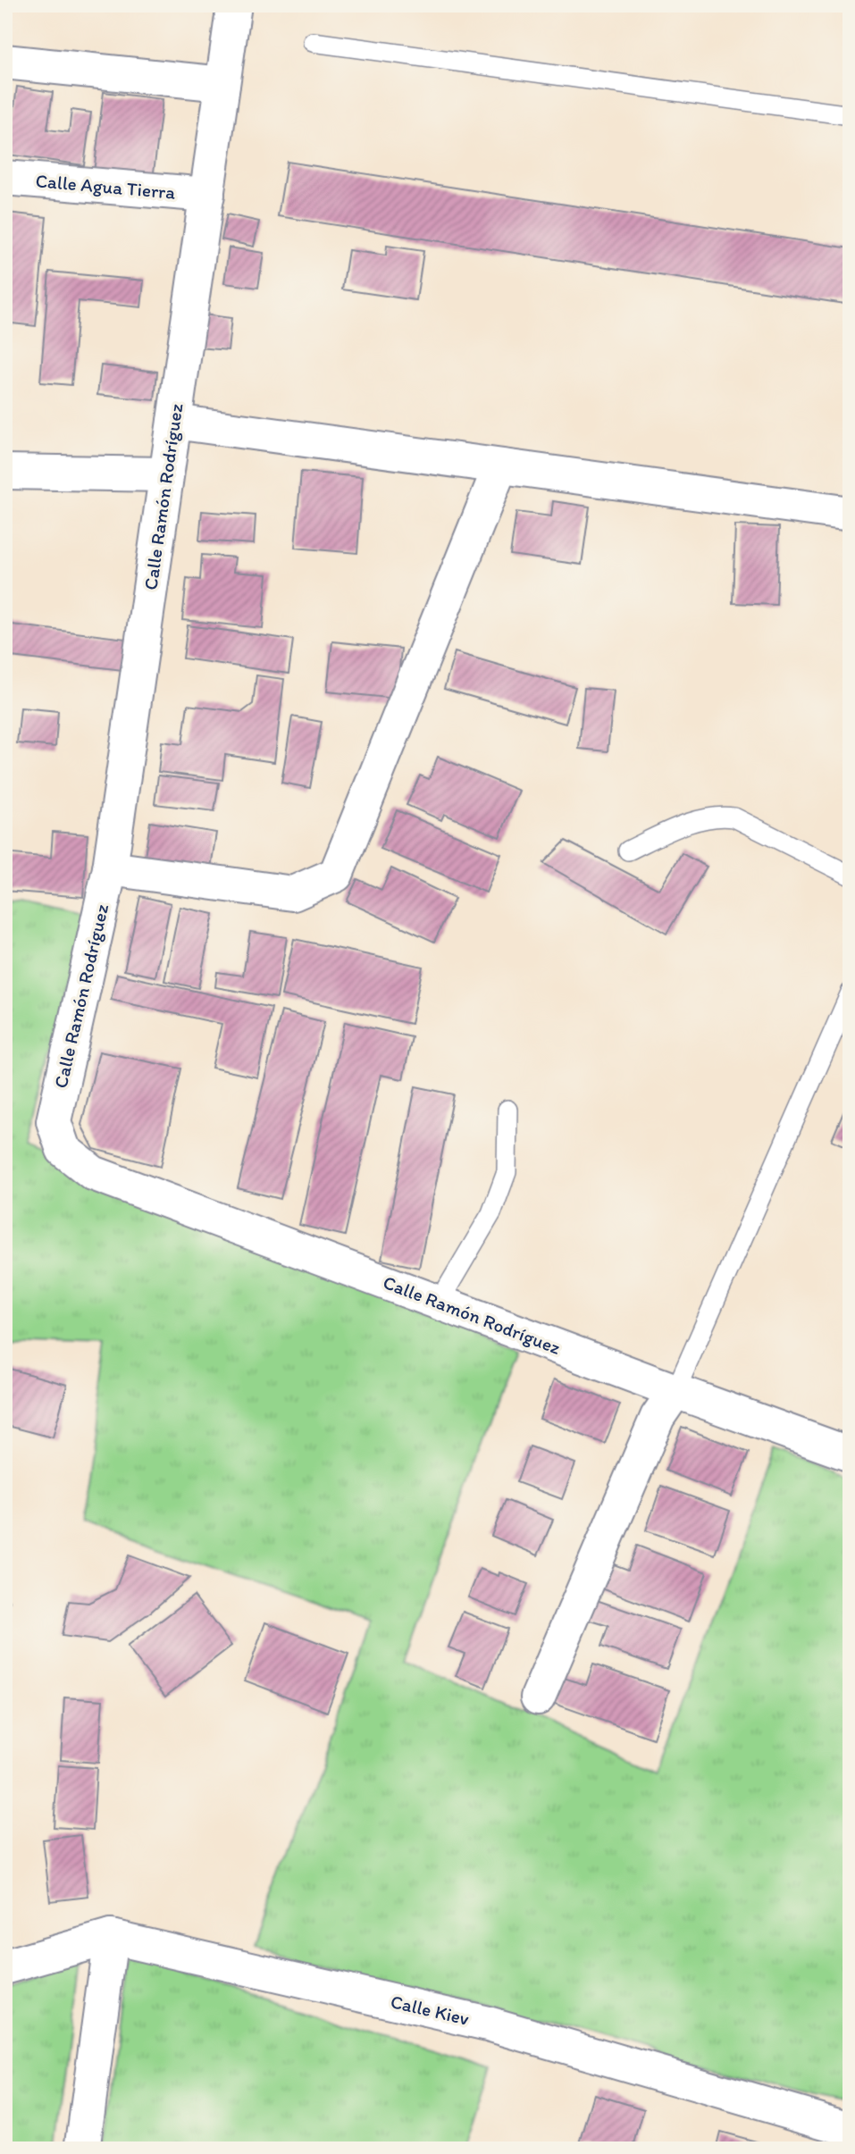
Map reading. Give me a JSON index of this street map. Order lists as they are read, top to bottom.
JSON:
{
  "streets": {
    "street": ["Calle Agua Tierra", "Calle Ramón Rodríguez", "Calle Kiev"]
  },
  "crossings": [
    ["Calle Agua Tierra", "Calle Ramón Rodríguez"]
  ]
}
